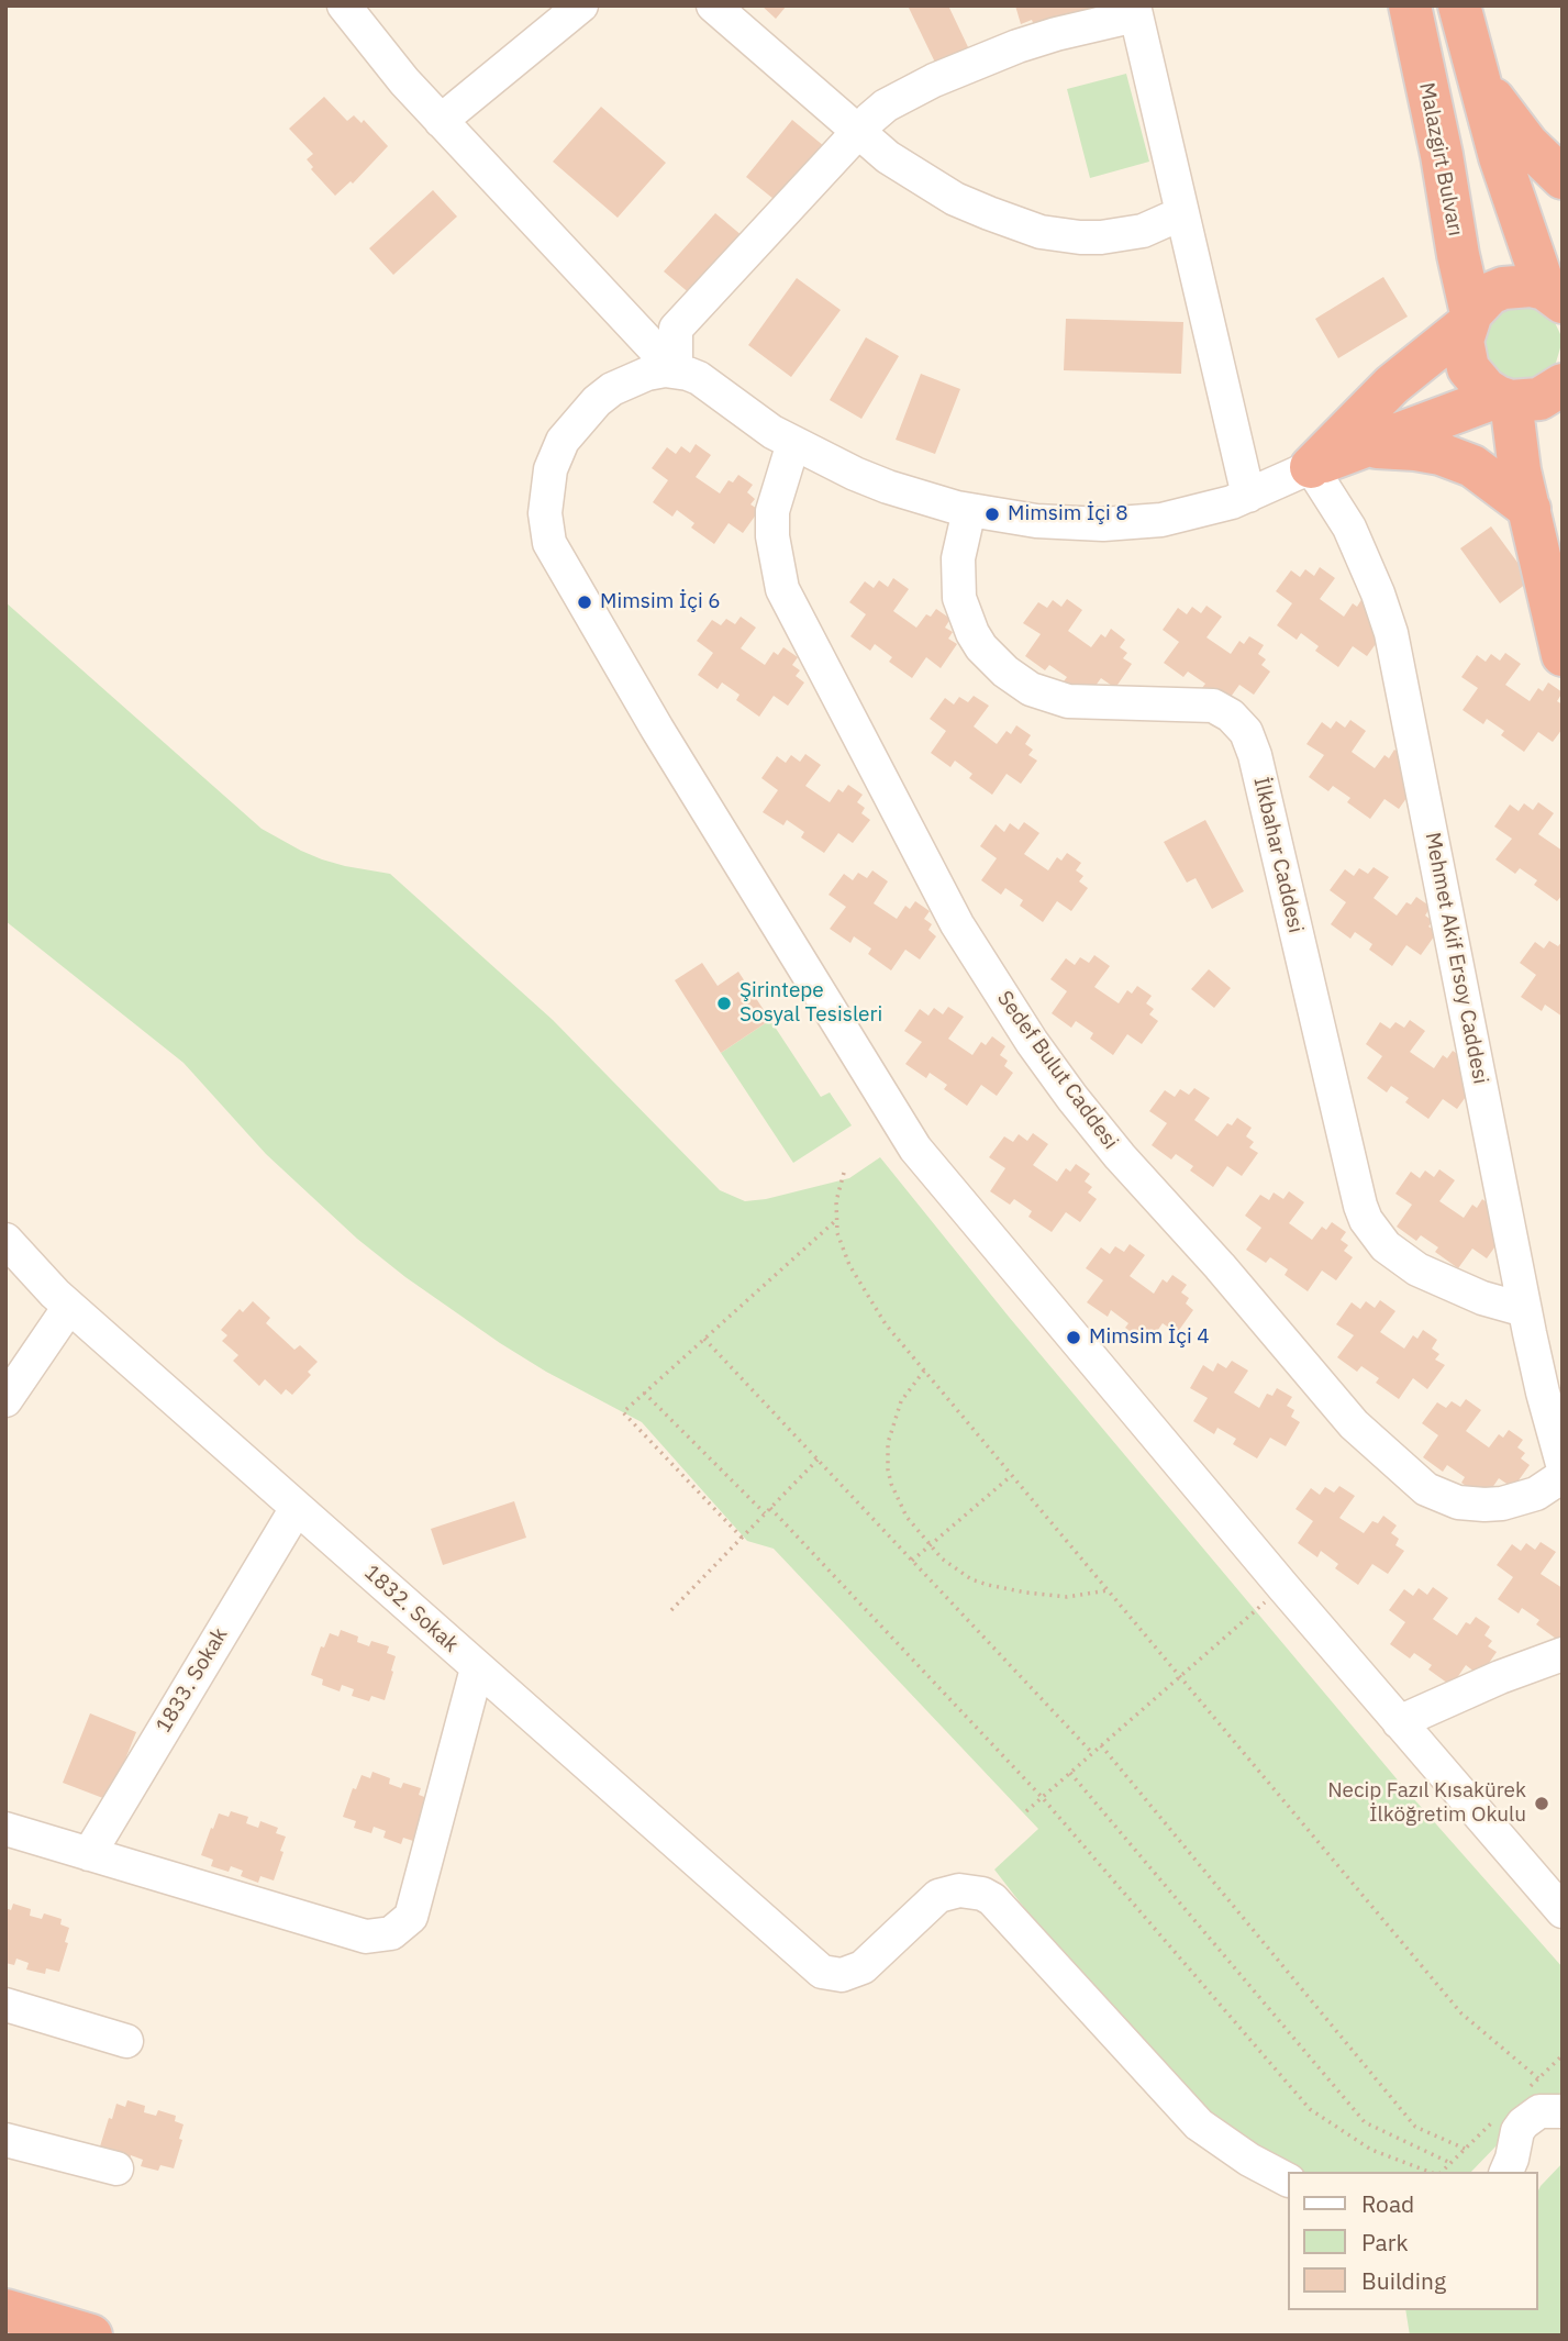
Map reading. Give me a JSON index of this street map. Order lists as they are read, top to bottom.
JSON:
{
  "streets": {
    "highway": ["Malazgirt Bulvarı"],
    "street": [
      "İlkbahar Caddesi",
      "Mehmet Akif Ersoy Caddesi",
      "Sedef Bulut Caddesi",
      "1832. Sokak",
      "1833. Sokak"
    ]
  },
  "crossings": [
    ["İlkbahar Caddesi", "Mehmet Akif Ersoy Caddesi"],
    ["1832. Sokak", "1833. Sokak"]
  ],
  "places": [
    "Mimsim İçi 8",
    "Mimsim İçi 6",
    "Şirintepe Sosyal Tesisleri",
    "Mimsim İçi 4",
    "Necip Fazıl Kısakürek İlköğretim Okulu"
  ],
  "legend": ["Road", "Park", "Building"]
}
